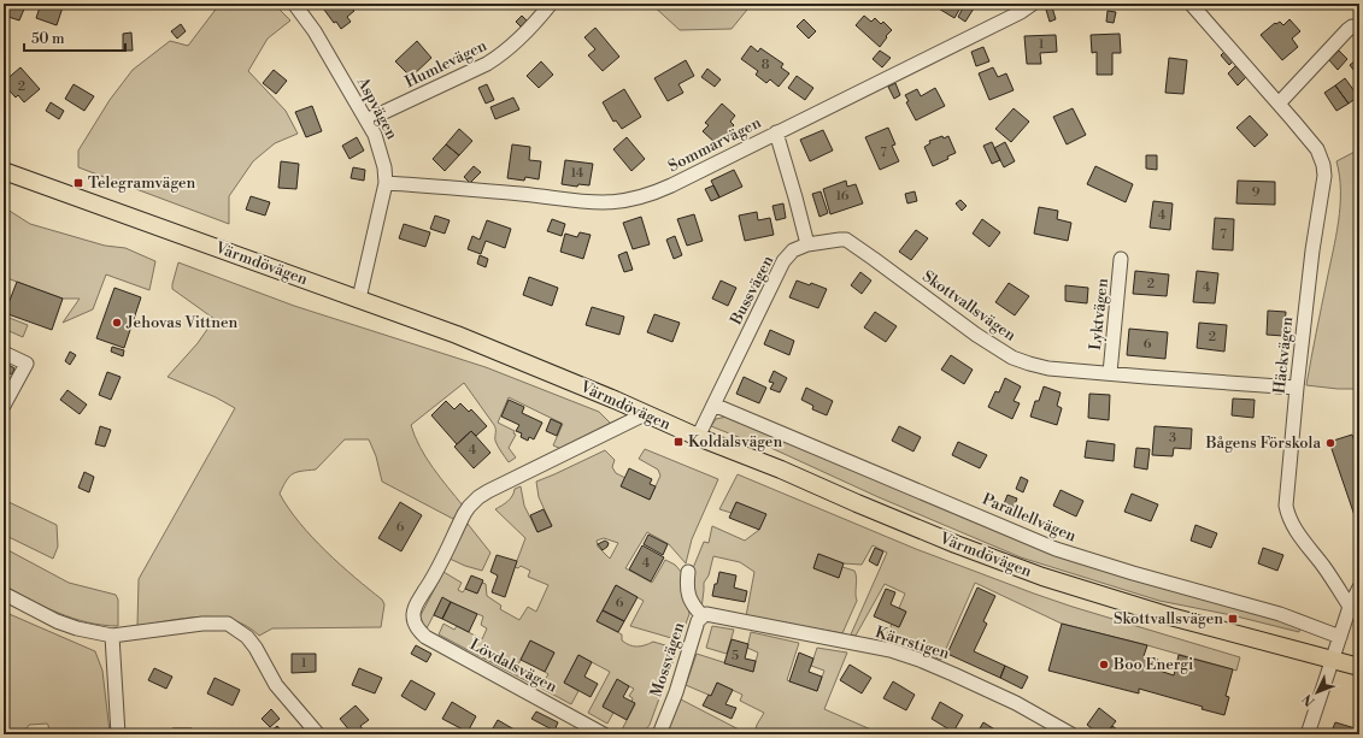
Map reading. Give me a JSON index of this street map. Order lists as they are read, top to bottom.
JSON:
{
  "streets": {
    "main road": ["Värmdövägen"],
    "street": [
      "Humlevägen",
      "Aspvägen",
      "Sommarvägen",
      "Bussvägen",
      "Skottvallsvägen",
      "Lyktvägen",
      "Häckvägen",
      "Parallellvägen",
      "Kärrstigen",
      "Mossvägen",
      "Lövdalsvägen"
    ]
  },
  "crossings": [
    ["Humlevägen", "Aspvägen"],
    ["Aspvägen", "Sommarvägen"],
    ["Aspvägen", "Värmdövägen"],
    ["Värmdövägen", "Bussvägen"],
    ["Värmdövägen", "Lövdalsvägen"],
    ["Bussvägen", "Skottvallsvägen"],
    ["Bussvägen", "Parallellvägen"],
    ["Skottvallsvägen", "Lyktvägen"],
    ["Skottvallsvägen", "Häckvägen"],
    ["Kärrstigen", "Mossvägen"]
  ],
  "places": {
    "transit": ["Telegramvägen", "Koldalsvägen", "Skottvallsvägen"],
    "other": ["Jehovas Vittnen", "Bågens Förskola", "Boo Energi"]
  },
  "house_numbers": [
    "1",
    "8",
    "2",
    "7",
    "14",
    "9",
    "16",
    "4",
    "7",
    "2",
    "4",
    "2",
    "6",
    "3",
    "4",
    "6",
    "4",
    "6",
    "5",
    "1"
  ],
  "scale_bar": "50 m",
  "north": "bottom left"
}
